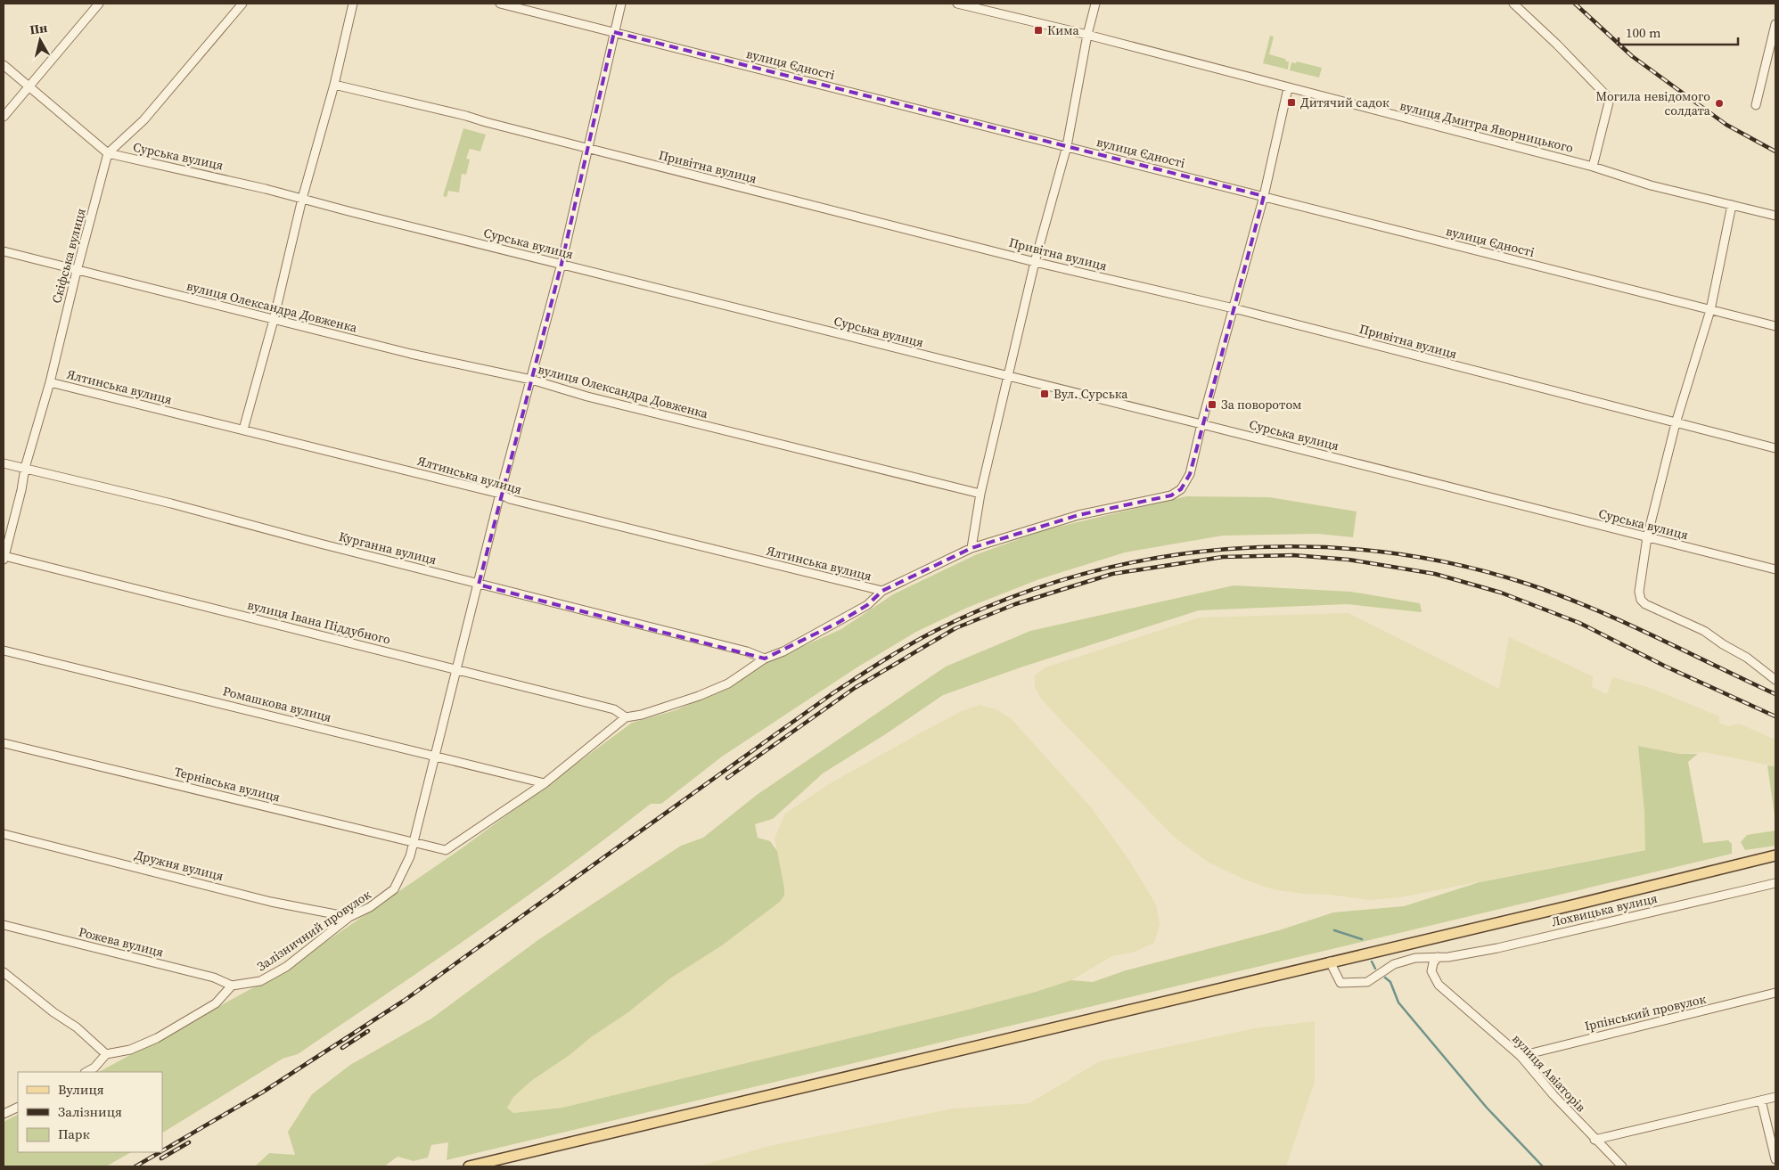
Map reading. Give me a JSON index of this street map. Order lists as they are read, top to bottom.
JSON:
{
  "streets": {
    "street": [
      "вулиця Єдності",
      "вулиця Дмитра Яворницького",
      "Сурська вулиця",
      "Привітна вулиця",
      "Скіфська вулиця",
      "вулиця Олександра Довженка",
      "Ялтинська вулиця",
      "Курганна вулиця",
      "вулиця Івана Піддубного",
      "Ромашкова вулиця",
      "Тернівська вулиця",
      "Дружня вулиця",
      "Лохвицька вулиця",
      "Залізничний провулок",
      "Рожева вулиця",
      "Ірпінський провулок",
      "вулиця Авіаторів"
    ]
  },
  "crossings": [
    ["Сурська вулиця", "Скіфська вулиця"],
    ["Скіфська вулиця", "вулиця Олександра Довженка"],
    ["Скіфська вулиця", "Ялтинська вулиця"],
    ["Скіфська вулиця", "Курганна вулиця"],
    ["Скіфська вулиця", "вулиця Івана Піддубного"],
    ["Ромашкова вулиця", "Тернівська вулиця"],
    ["Тернівська вулиця", "Залізничний провулок"],
    ["Дружня вулиця", "Залізничний провулок"],
    ["Лохвицька вулиця", "вулиця Авіаторів"],
    ["Залізничний провулок", "Рожева вулиця"],
    ["Ірпінський провулок", "вулиця Авіаторів"]
  ],
  "places": {
    "transit": [
      "Кима",
      "Дитячий садок",
      "Вул. Сурська",
      "За поворотом"
    ],
    "other": ["Могила невідомого солдата"]
  },
  "legend": ["Вулиця", "Залізниця", "Парк"],
  "scale_bar": "100 m",
  "north": "top"
}
